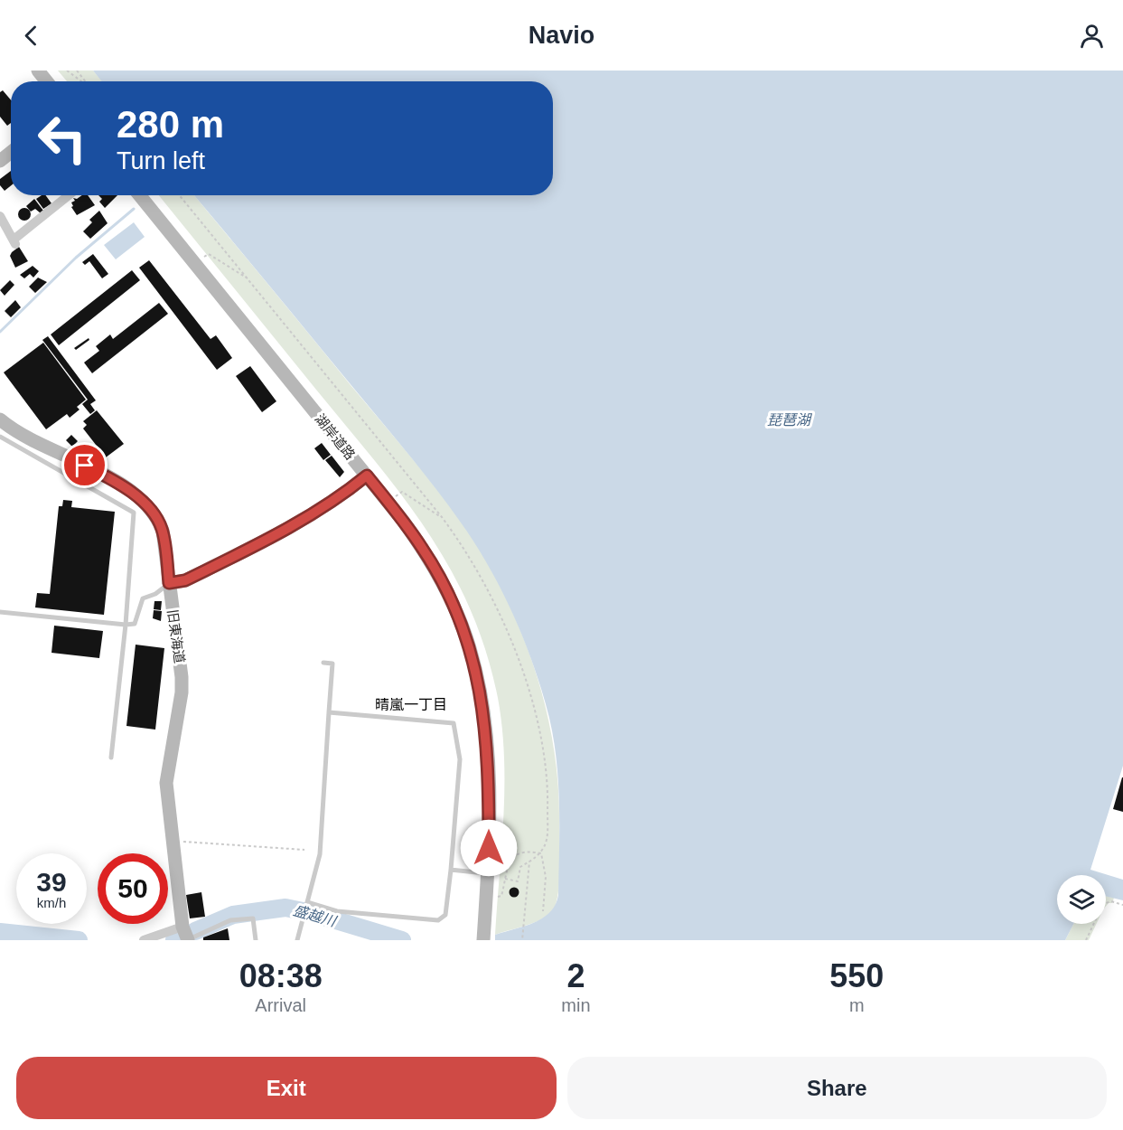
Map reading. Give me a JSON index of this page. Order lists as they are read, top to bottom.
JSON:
{
  "streets": {
    "main road": ["湖岸道路", "旧東海道"]
  },
  "districts": ["晴嵐一丁目"],
  "water": ["琵琶湖", "盛越川"],
  "page": {
    "header": "Navio",
    "turn": ["280 m", "Turn left"],
    "speed": "39 km/h",
    "limit": "50",
    "eta": [
      "08:38",
      "Arrival",
      "2",
      "min",
      "550",
      "m"
    ],
    "buttons": ["Exit", "Share"]
  }
}
